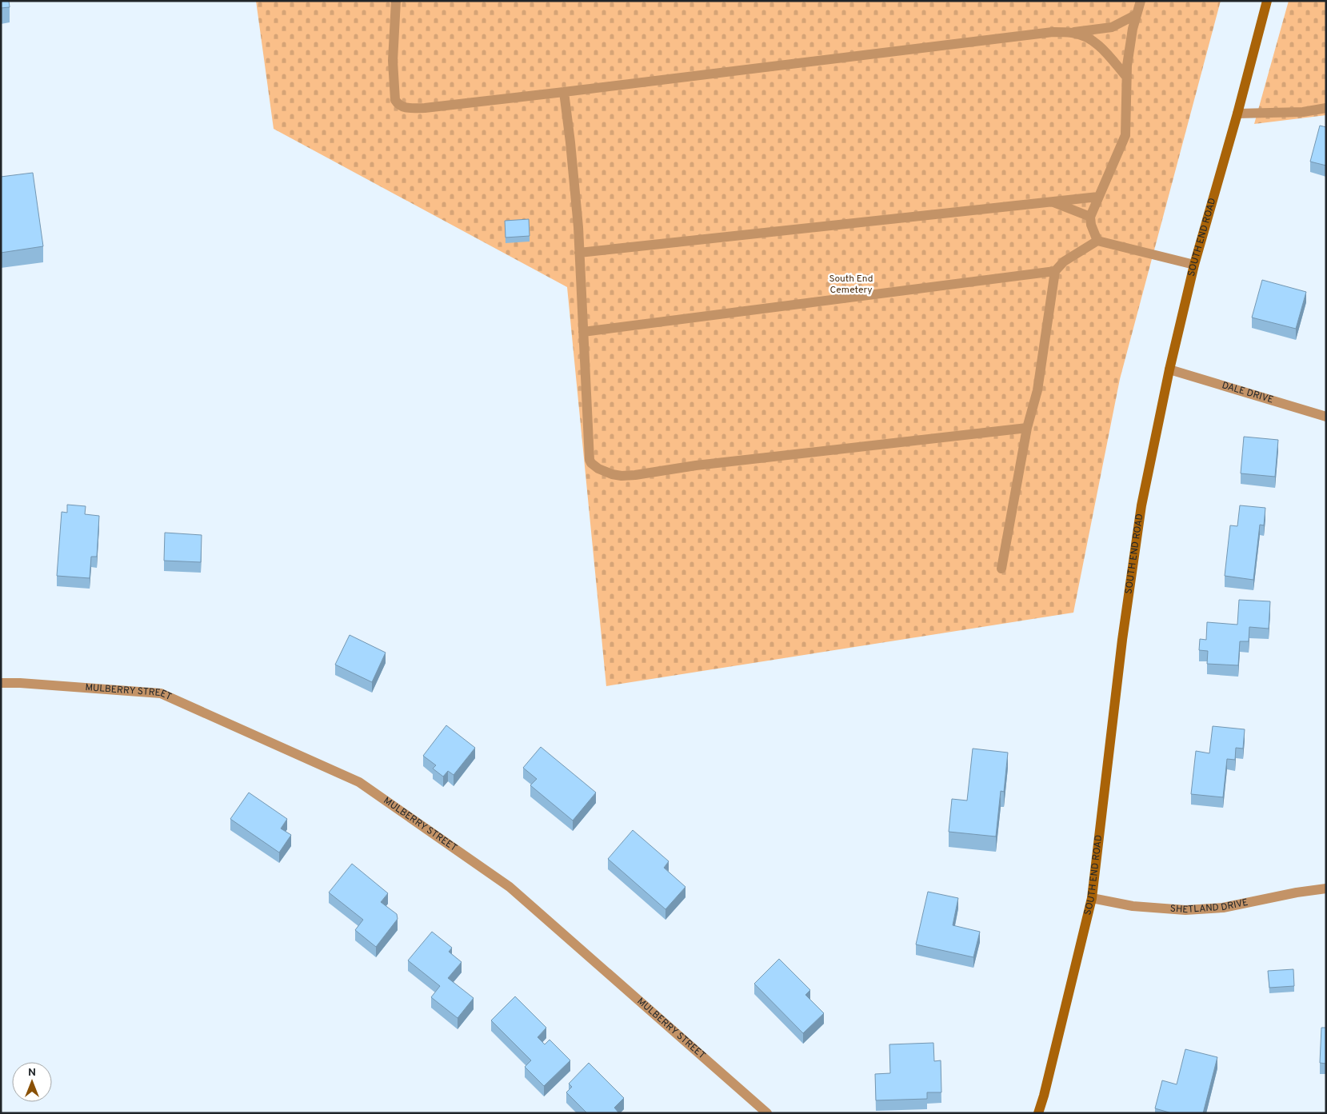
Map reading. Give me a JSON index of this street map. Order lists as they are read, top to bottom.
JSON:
{
  "streets": {
    "street": [
      "SOUTH END ROAD",
      "DALE DRIVE",
      "MULBERRY STREET",
      "SHETLAND DRIVE"
    ]
  },
  "crossings": [
    ["SOUTH END ROAD", "DALE DRIVE"],
    ["SOUTH END ROAD", "SHETLAND DRIVE"]
  ],
  "parks": ["South End Cemetery"],
  "north": "top"
}
